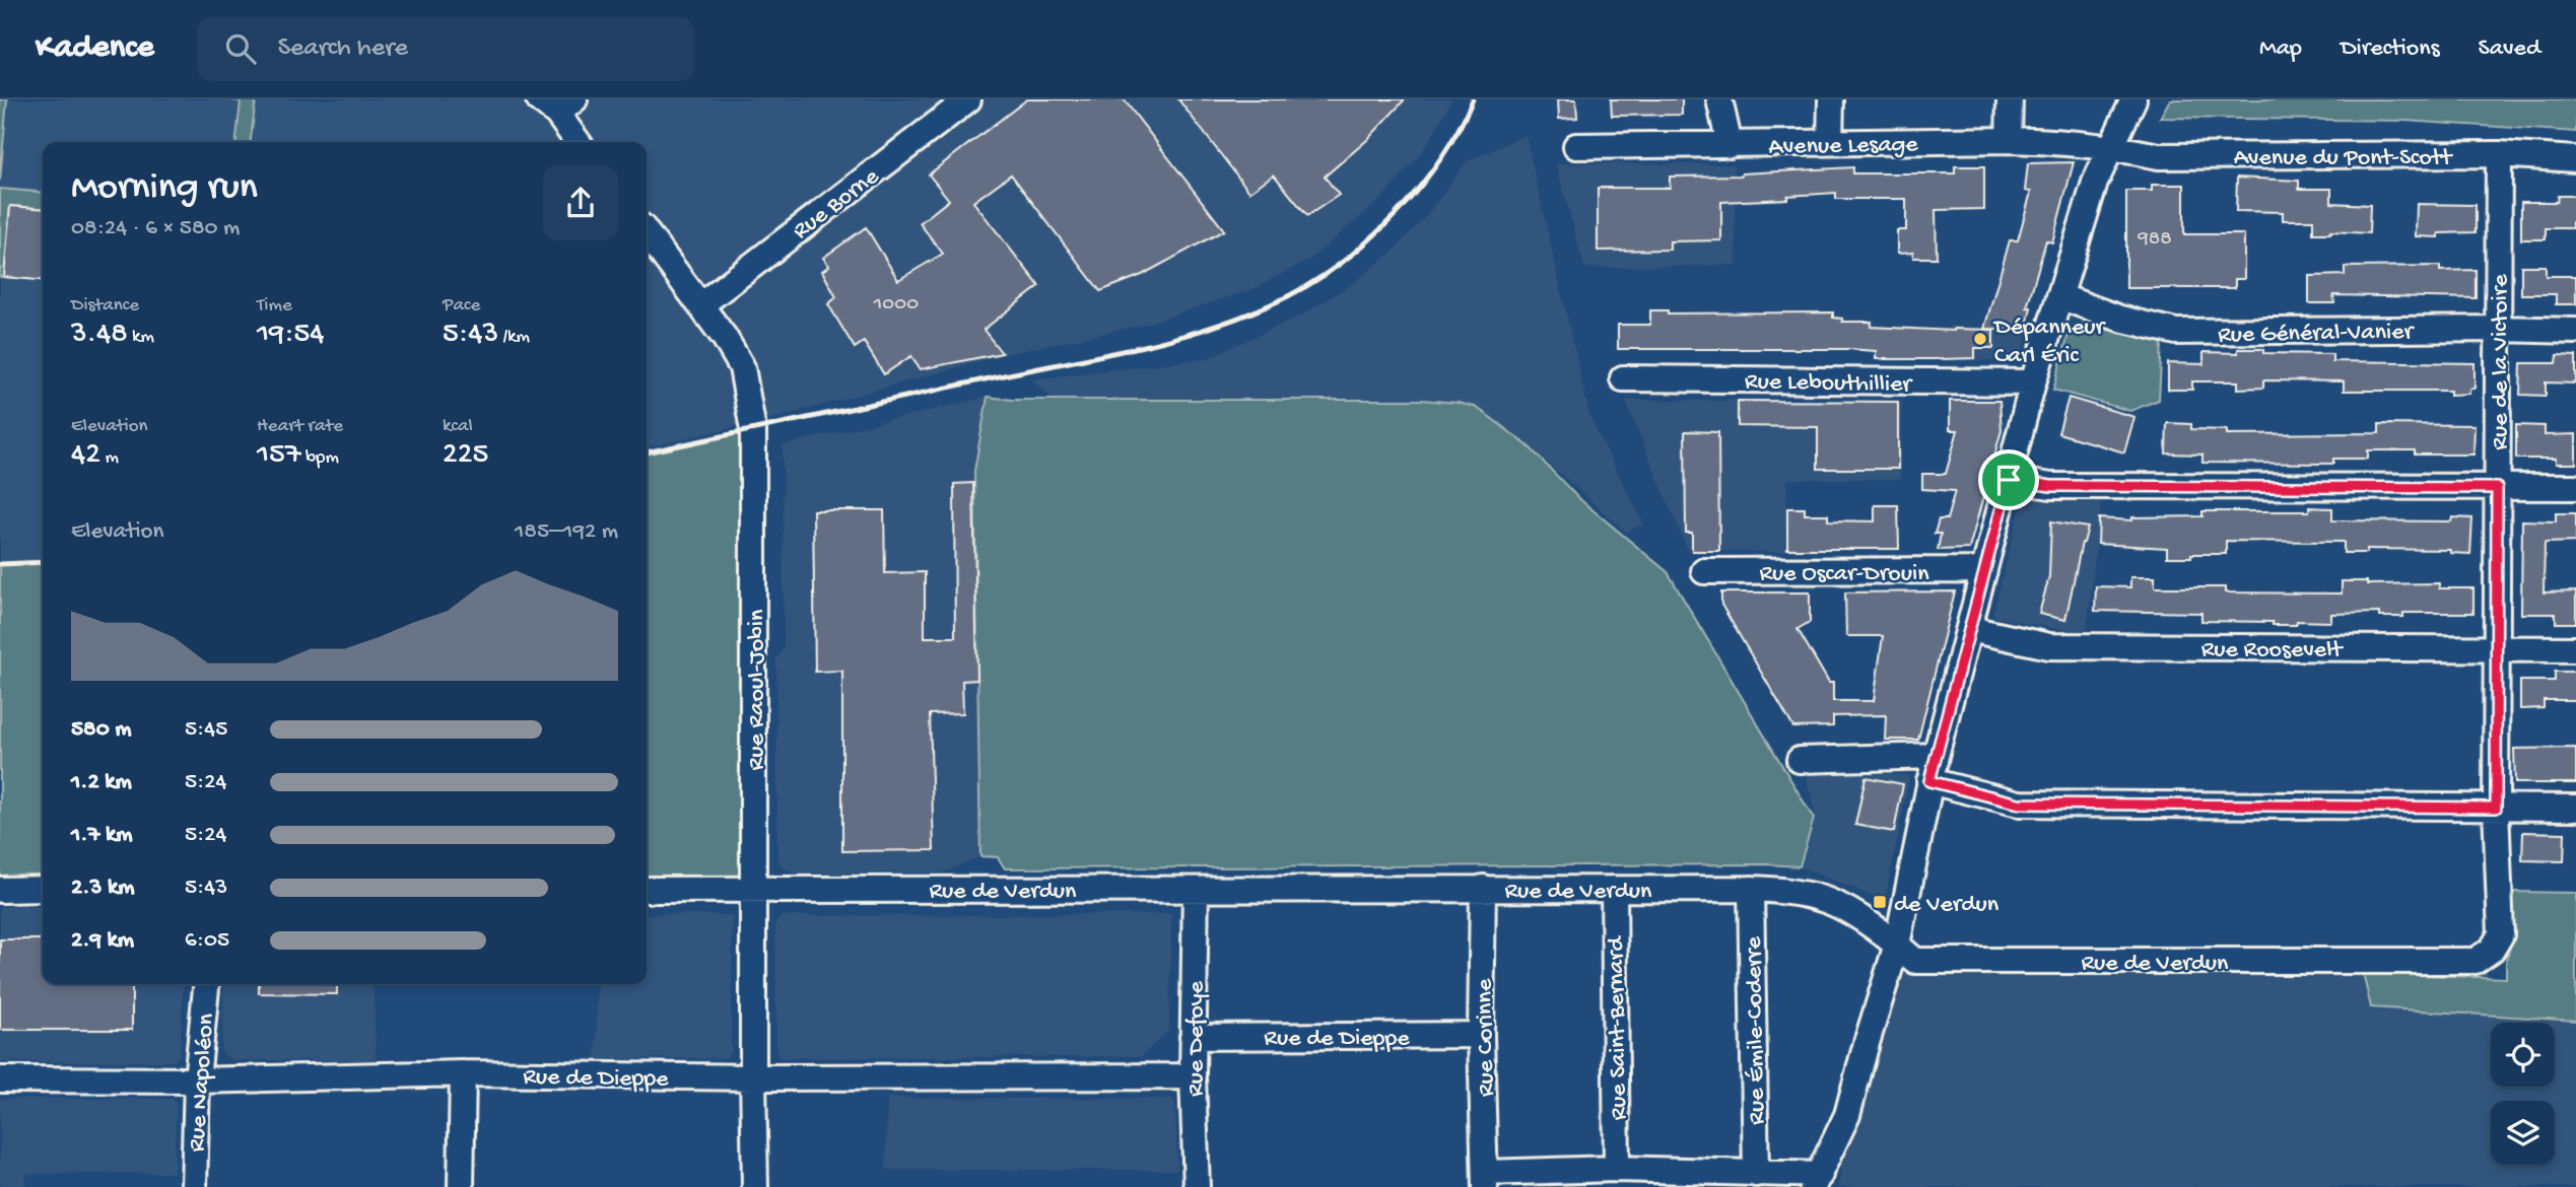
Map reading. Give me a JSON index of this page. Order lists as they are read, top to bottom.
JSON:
{
  "streets": {
    "street": [
      "Avenue Lesage",
      "Avenue du Pont-Scott",
      "Rue Borne",
      "Rue Général-Vanier",
      "Rue de la Victoire",
      "Rue Lebouthillier",
      "Rue Oscar-Drouin",
      "Rue Roosevelt",
      "Rue Raoul-Jobin",
      "Rue de Verdun",
      "Rue Saint-Bernard",
      "Rue Émile-Coderre",
      "Rue de Dieppe",
      "Rue Corinne",
      "Rue Defoye",
      "Rue Napoléon"
    ]
  },
  "crossings": [
    ["Avenue Lesage", "Avenue du Pont-Scott"],
    ["Avenue du Pont-Scott", "Rue de la Victoire"],
    ["Rue Borne", "Rue Raoul-Jobin"],
    ["Rue Général-Vanier", "Rue de la Victoire"],
    ["Rue de la Victoire", "Rue Roosevelt"],
    ["Rue de la Victoire", "Rue de Verdun"],
    ["Rue Raoul-Jobin", "Rue de Verdun"],
    ["Rue Raoul-Jobin", "Rue de Dieppe"],
    ["Rue de Verdun", "Rue Saint-Bernard"],
    ["Rue de Verdun", "Rue Émile-Coderre"],
    ["Rue de Verdun", "Rue Corinne"],
    ["Rue de Verdun", "Rue Defoye"],
    ["Rue de Dieppe", "Rue Corinne"],
    ["Rue de Dieppe", "Rue Defoye"],
    ["Rue de Dieppe", "Rue Napoléon"]
  ],
  "places": {
    "other": ["Dépanneur Carl Éric"],
    "transit": ["de Verdun"]
  },
  "house_numbers": ["988", "1000"],
  "page": {
    "header": "Kadence",
    "search": "Search here",
    "nav": ["Map", "Directions", "Saved"],
    "heading": ["Morning run", "08:24 · 6 × 580 m"],
    "stats": [
      ["Distance", "3.48 km"],
      ["Time", "19:54"],
      ["Pace", "5:43 /km"],
      ["Elevation", "42 m"],
      ["Heart rate", "157 bpm"],
      ["kcal", "225"]
    ],
    "chart": ["Elevation", "185–192 m"],
    "list": [
      {
        "name": "580 m",
        "note": "5:45"
      },
      {
        "name": "1.2 km",
        "note": "5:24"
      },
      {
        "name": "1.7 km",
        "note": "5:24"
      },
      {
        "name": "2.3 km",
        "note": "5:43"
      },
      {
        "name": "2.9 km",
        "note": "6:05"
      }
    ]
  }
}
